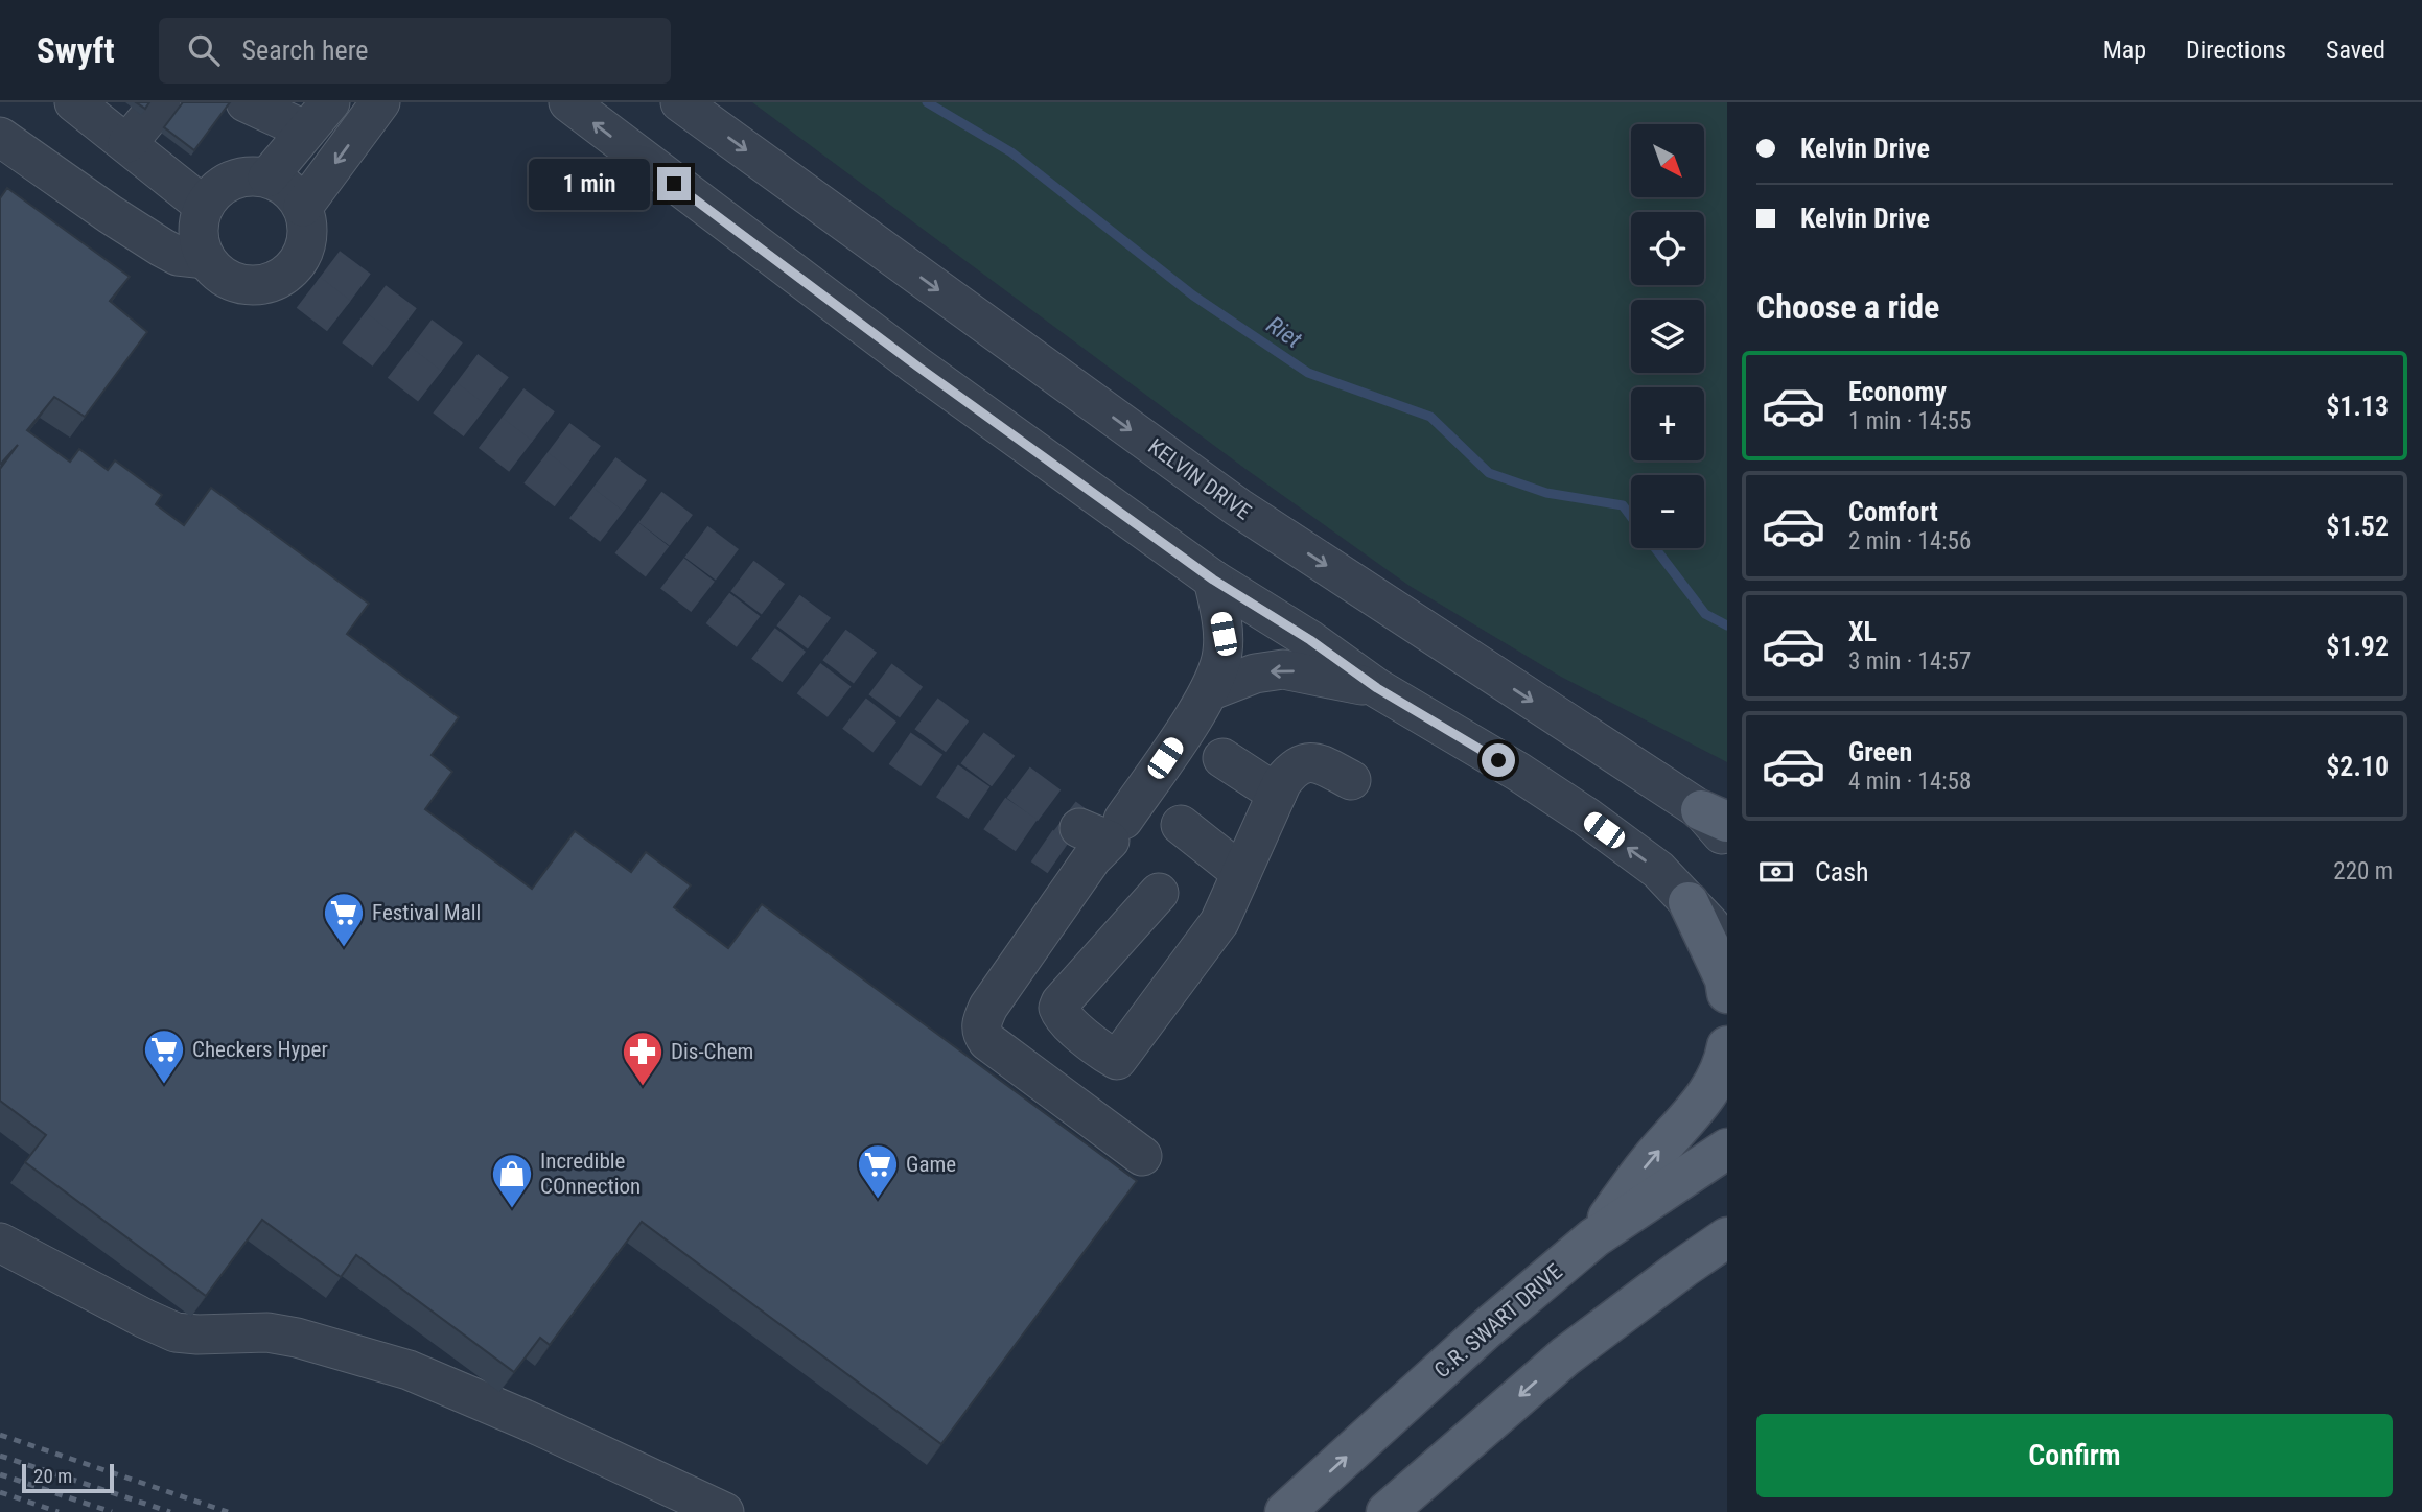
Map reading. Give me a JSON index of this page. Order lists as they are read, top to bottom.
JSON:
{
  "streets": {
    "main road": ["C.R. SWART DRIVE"],
    "street": ["KELVIN DRIVE"]
  },
  "water": ["Riet"],
  "places": {
    "supermarket": ["Festival Mall", "Checkers Hyper", "Game"],
    "pharmacy": ["Dis-Chem"],
    "shop": ["Incredible COnnection"]
  },
  "scale_bar": "20 m",
  "north": "bottom right",
  "page": {
    "header": "Swyft",
    "search": "Search here",
    "nav": ["Map", "Directions", "Saved"],
    "banner": ["Kelvin Drive", "Kelvin Drive"],
    "map_buttons": ["+", "−"],
    "bubble": "1 min",
    "heading": "Choose a ride",
    "list": [
      {
        "name": "Economy",
        "note": "1 min · 14:55",
        "value": "$1.13"
      },
      {
        "name": "Comfort",
        "note": "2 min · 14:56",
        "value": "$1.52"
      },
      {
        "name": "XL",
        "note": "3 min · 14:57",
        "value": "$1.92"
      },
      {
        "name": "Green",
        "note": "4 min · 14:58",
        "value": "$2.10"
      }
    ],
    "pay": ["Cash", "220 m"],
    "buttons": "Confirm",
    "scale": "20 m"
  }
}
